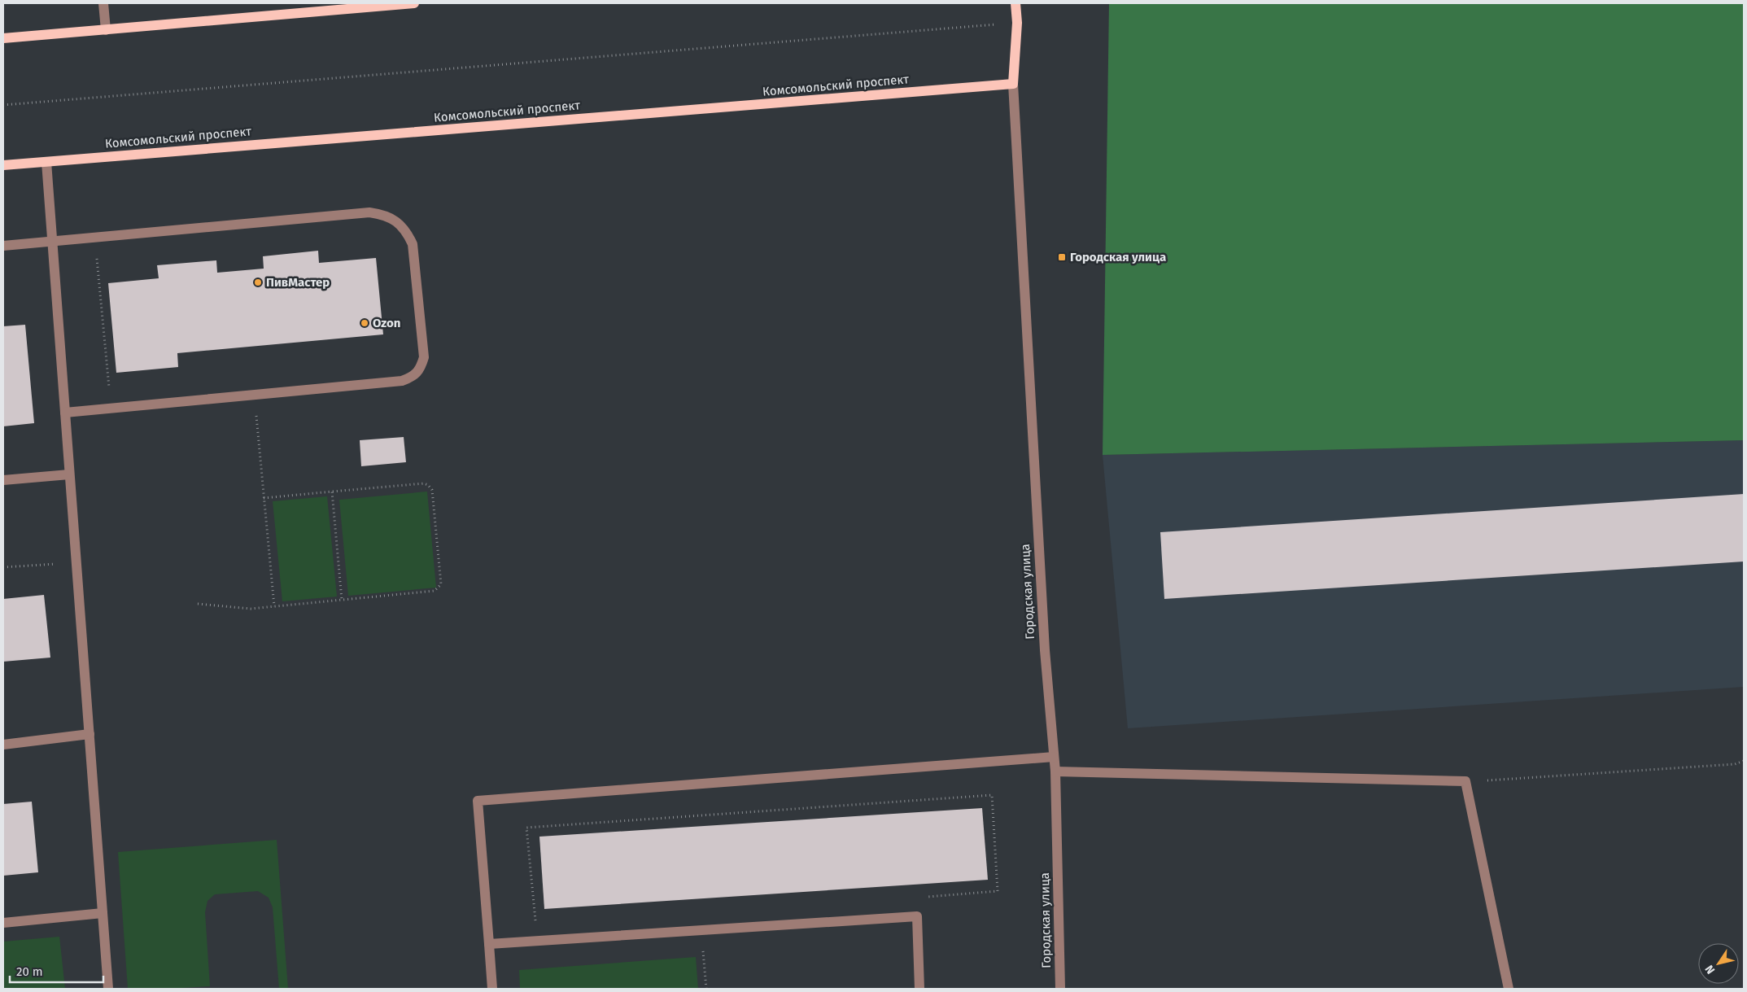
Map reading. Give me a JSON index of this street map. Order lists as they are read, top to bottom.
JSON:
{
  "streets": {
    "main road": ["Комсомольский проспект", "Городская улица"]
  },
  "crossings": [
    ["Комсомольский проспект", "Городская улица"]
  ],
  "places": {
    "transit": ["Городская улица"],
    "other": ["ПивМастер", "Ozon"]
  },
  "scale_bar": "20 m",
  "north": "bottom left"
}
